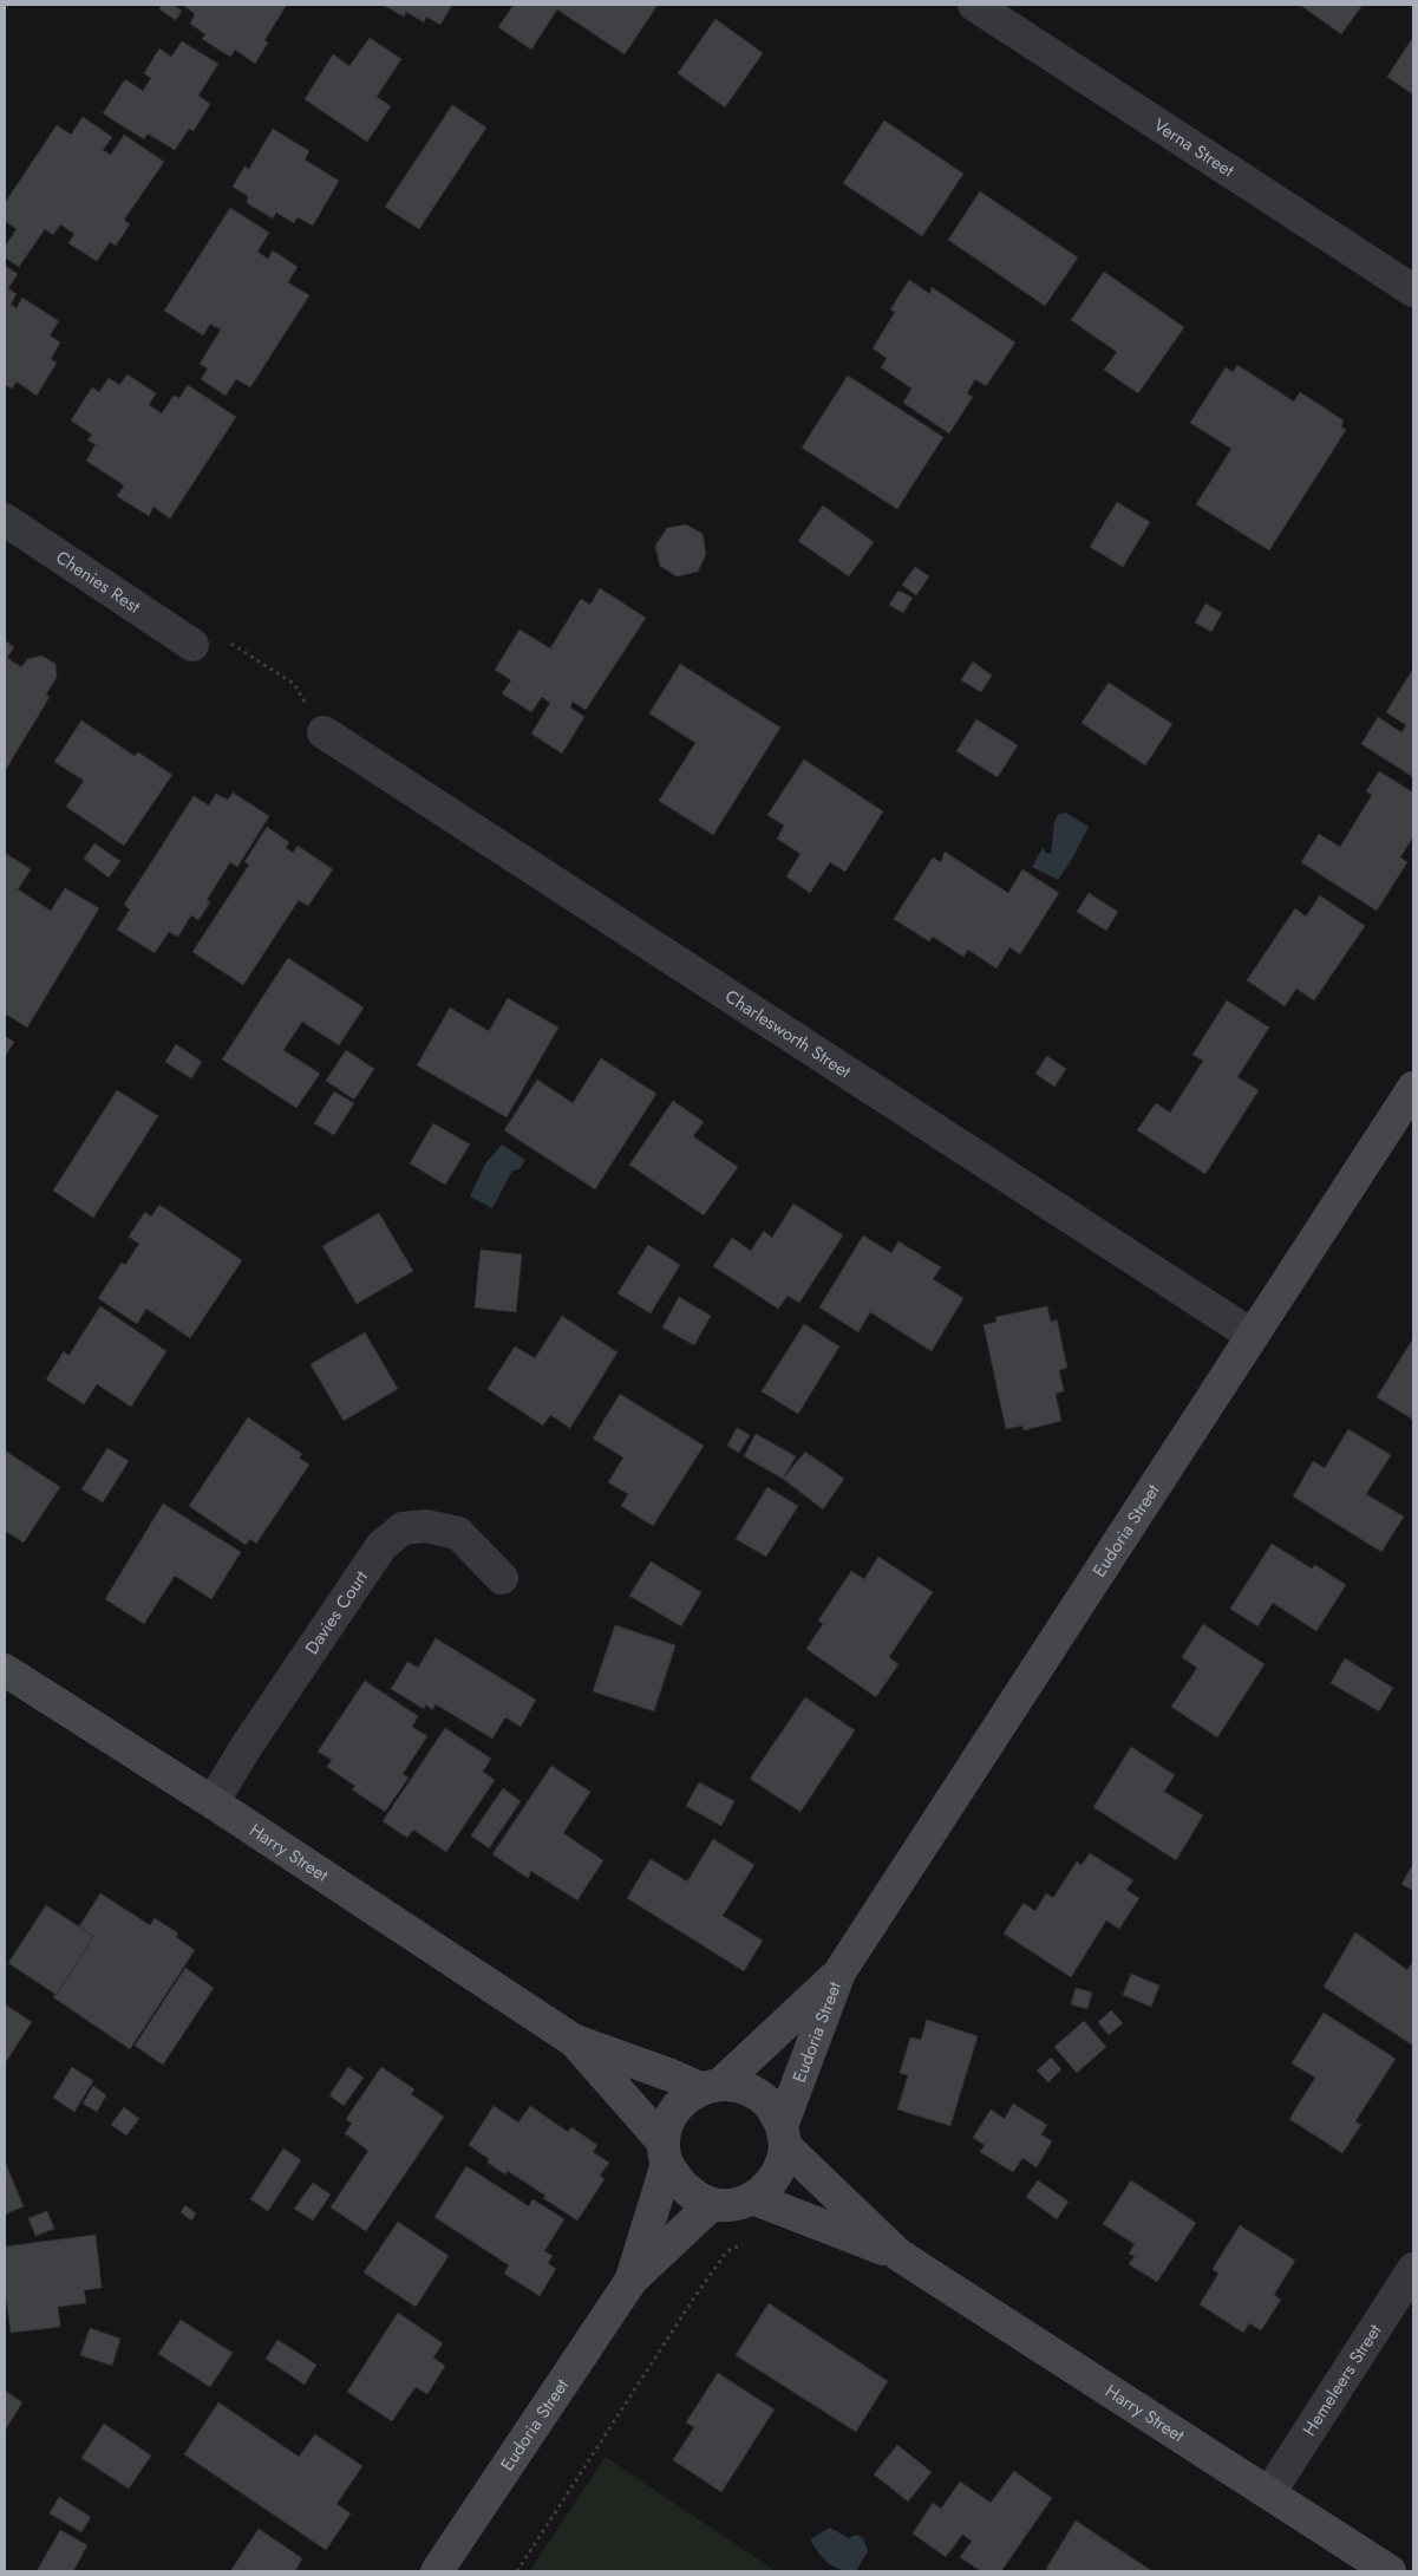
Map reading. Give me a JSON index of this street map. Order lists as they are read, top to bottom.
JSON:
{
  "streets": {
    "street": [
      "Verna Street",
      "Chenies Rest",
      "Charlesworth Street",
      "Eudoria Street",
      "Davies Court",
      "Harry Street",
      "Hemeleers Street"
    ]
  },
  "crossings": [
    ["Charlesworth Street", "Eudoria Street"],
    ["Eudoria Street", "Harry Street"],
    ["Davies Court", "Harry Street"],
    ["Harry Street", "Hemeleers Street"]
  ]
}
